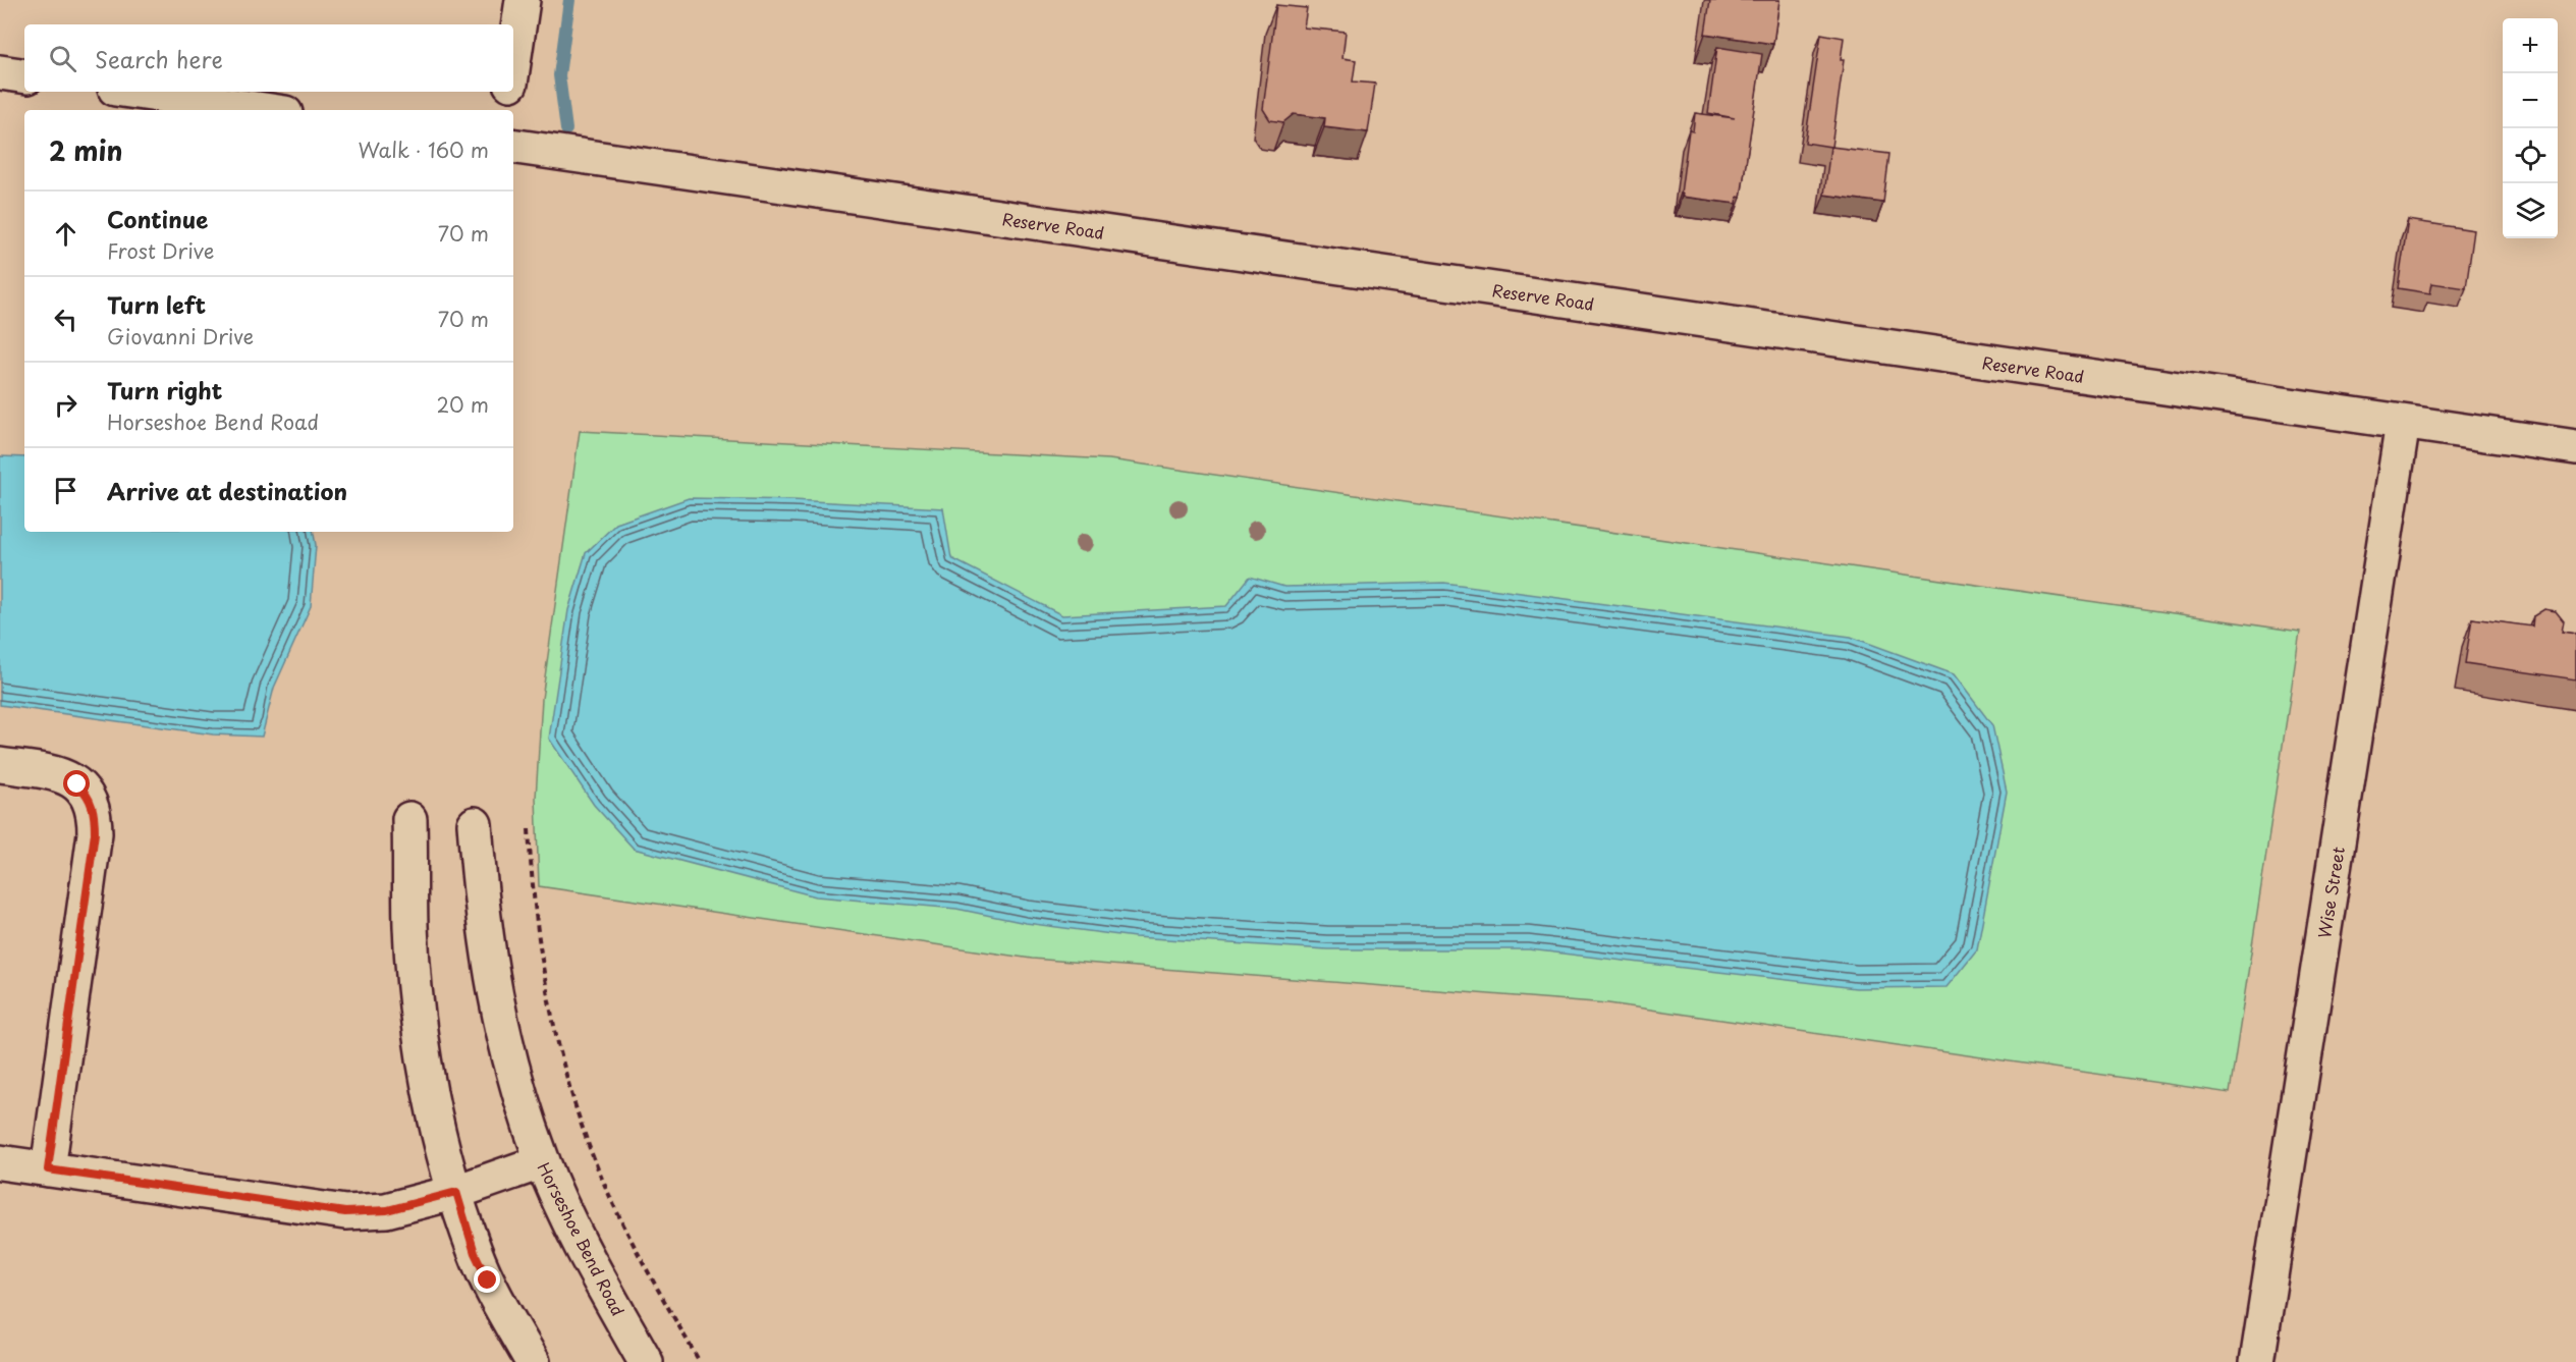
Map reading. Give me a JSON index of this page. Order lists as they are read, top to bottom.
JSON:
{
  "streets": {
    "street": ["Reserve Road", "Wise Street", "Horseshoe Bend Road"]
  },
  "crossings": [
    ["Reserve Road", "Wise Street"]
  ],
  "page": {
    "map_buttons": ["+", "−"],
    "search": "Search here",
    "heading": ["2 min", "Walk · 160 m"],
    "list": [
      ["Continue", "Frost Drive", "70 m"],
      ["Turn left", "Giovanni Drive", "70 m"],
      ["Turn right", "Horseshoe Bend Road", "20 m"],
      "Arrive at destination"
    ]
  }
}
